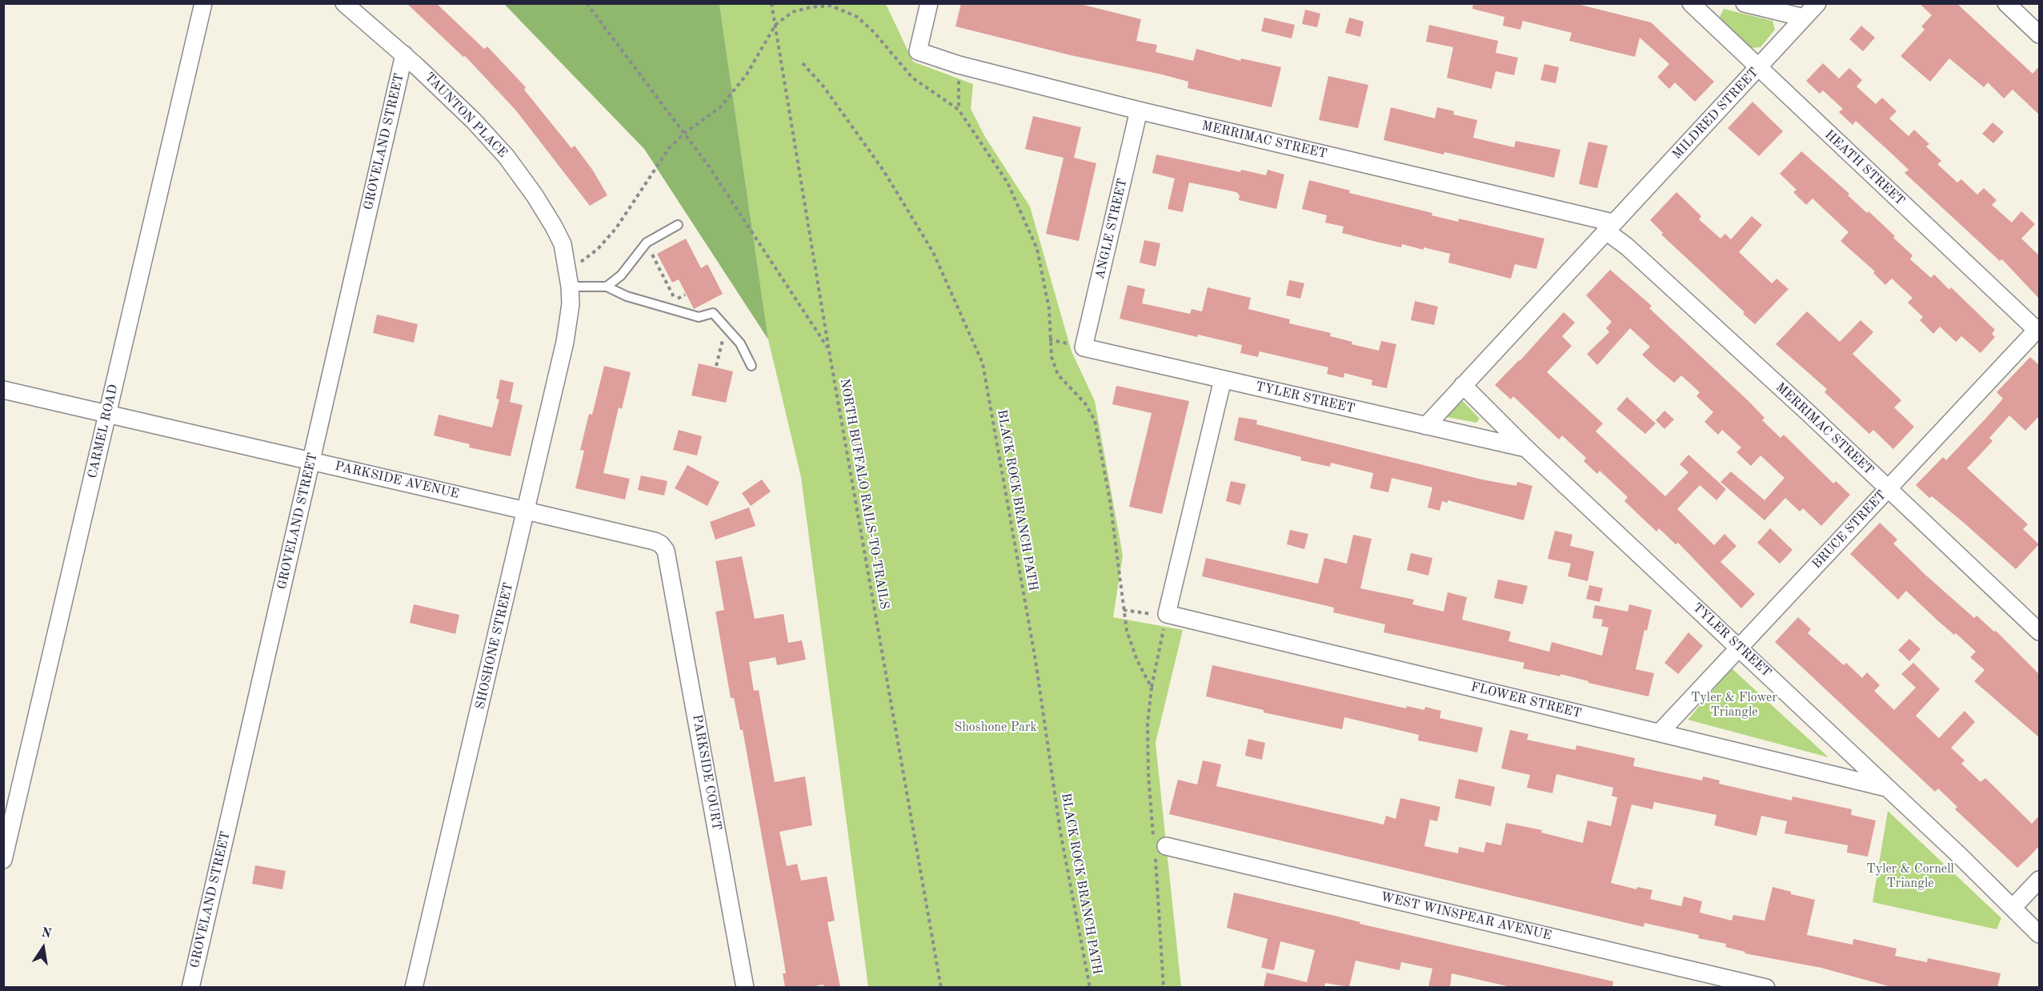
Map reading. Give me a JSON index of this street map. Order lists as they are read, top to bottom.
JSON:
{
  "streets": {
    "street": [
      "MILDRED STREET",
      "TAUNTON PLACE",
      "MERRIMAC STREET",
      "GROVELAND STREET",
      "HEATH STREET",
      "ANGLE STREET",
      "TYLER STREET",
      "CARMEL ROAD",
      "PARKSIDE AVENUE",
      "BRUCE STREET",
      "SHOSHONE STREET",
      "FLOWER STREET",
      "PARKSIDE COURT",
      "WEST WINSPEAR AVENUE"
    ],
    "path": ["NORTH BUFFALO RAILS-TO-TRAILS", "BLACK ROCK BRANCH PATH"]
  },
  "crossings": [
    ["MILDRED STREET", "MERRIMAC STREET"],
    ["MILDRED STREET", "HEATH STREET"],
    ["MILDRED STREET", "TYLER STREET"],
    ["TAUNTON PLACE", "GROVELAND STREET"],
    ["TAUNTON PLACE", "SHOSHONE STREET"],
    ["MERRIMAC STREET", "ANGLE STREET"],
    ["MERRIMAC STREET", "BRUCE STREET"],
    ["GROVELAND STREET", "PARKSIDE AVENUE"],
    ["HEATH STREET", "BRUCE STREET"],
    ["ANGLE STREET", "TYLER STREET"],
    ["TYLER STREET", "BRUCE STREET"],
    ["TYLER STREET", "FLOWER STREET"],
    ["CARMEL ROAD", "PARKSIDE AVENUE"],
    ["PARKSIDE AVENUE", "SHOSHONE STREET"],
    ["PARKSIDE AVENUE", "PARKSIDE COURT"],
    ["BRUCE STREET", "FLOWER STREET"]
  ],
  "parks": ["Tyler & Flower Triangle", "Shoshone Park", "Tyler & Cornell Triangle"],
  "north": "top"
}
